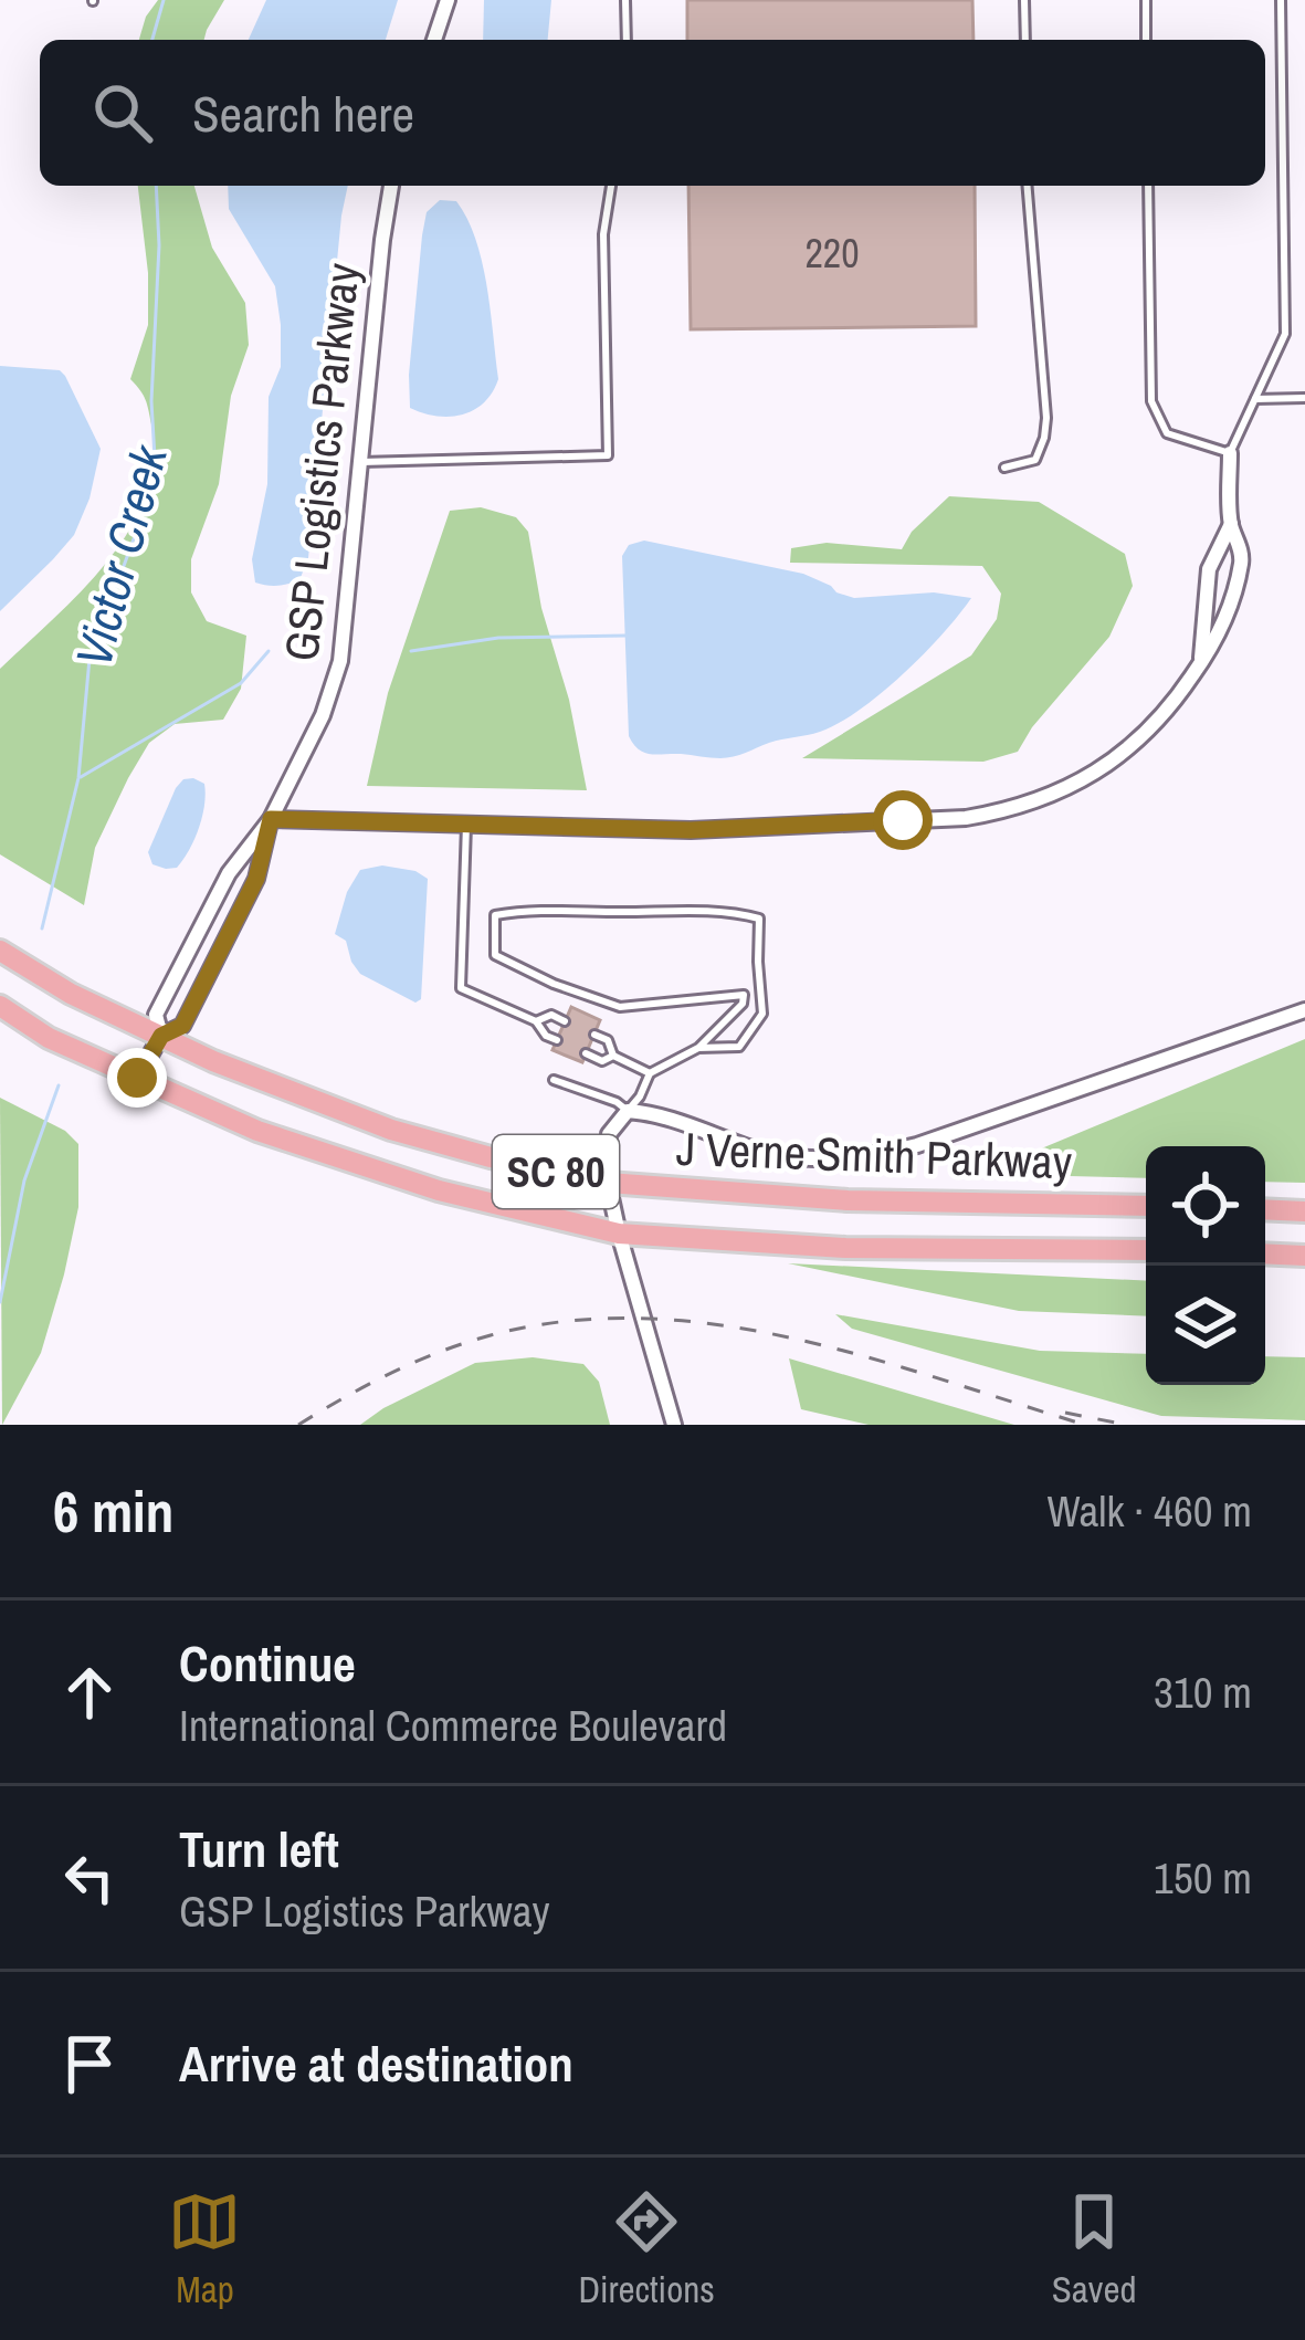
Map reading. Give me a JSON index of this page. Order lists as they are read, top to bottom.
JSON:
{
  "streets": {
    "main road": ["J Verne Smith Parkway", "SC 80"],
    "street": ["GSP Logistics Parkway"]
  },
  "crossings": [
    ["GSP Logistics Parkway", "J Verne Smith Parkway"]
  ],
  "water": ["Victor Creek"],
  "house_numbers": ["220"],
  "page": {
    "search": "Search here",
    "heading": ["6 min", "Walk · 460 m"],
    "list": [
      ["Continue", "International Commerce Boulevard", "310 m"],
      ["Turn left", "GSP Logistics Parkway", "150 m"],
      "Arrive at destination"
    ],
    "nav": ["Map", "Directions", "Saved"]
  }
}
